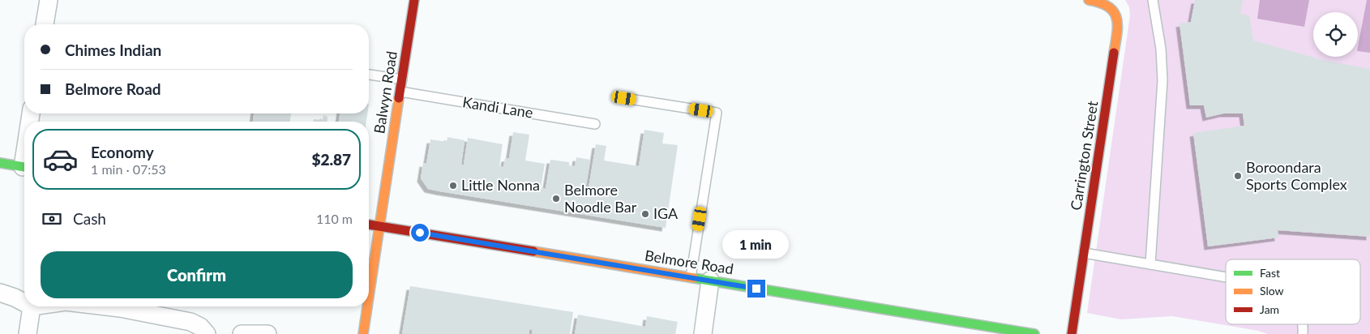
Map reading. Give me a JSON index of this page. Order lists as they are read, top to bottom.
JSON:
{
  "streets": {
    "main road": ["Balwyn Road", "Carrington Street", "Belmore Road"],
    "lane": ["Kandi Lane"]
  },
  "crossings": [
    ["Balwyn Road", "Kandi Lane"],
    ["Balwyn Road", "Belmore Road"]
  ],
  "places": [
    "Boroondara Sports Complex",
    "Little Nonna",
    "Belmore Noodle Bar",
    "IGA"
  ],
  "legend": ["Fast", "Slow", "Jam"],
  "page": {
    "banner": ["Chimes Indian", "Belmore Road"],
    "list": [
      {
        "name": "Economy",
        "note": "1 min · 07:53",
        "value": "$2.87"
      }
    ],
    "pay": ["Cash", "110 m"],
    "bubble": "1 min",
    "buttons": "Confirm"
  }
}
